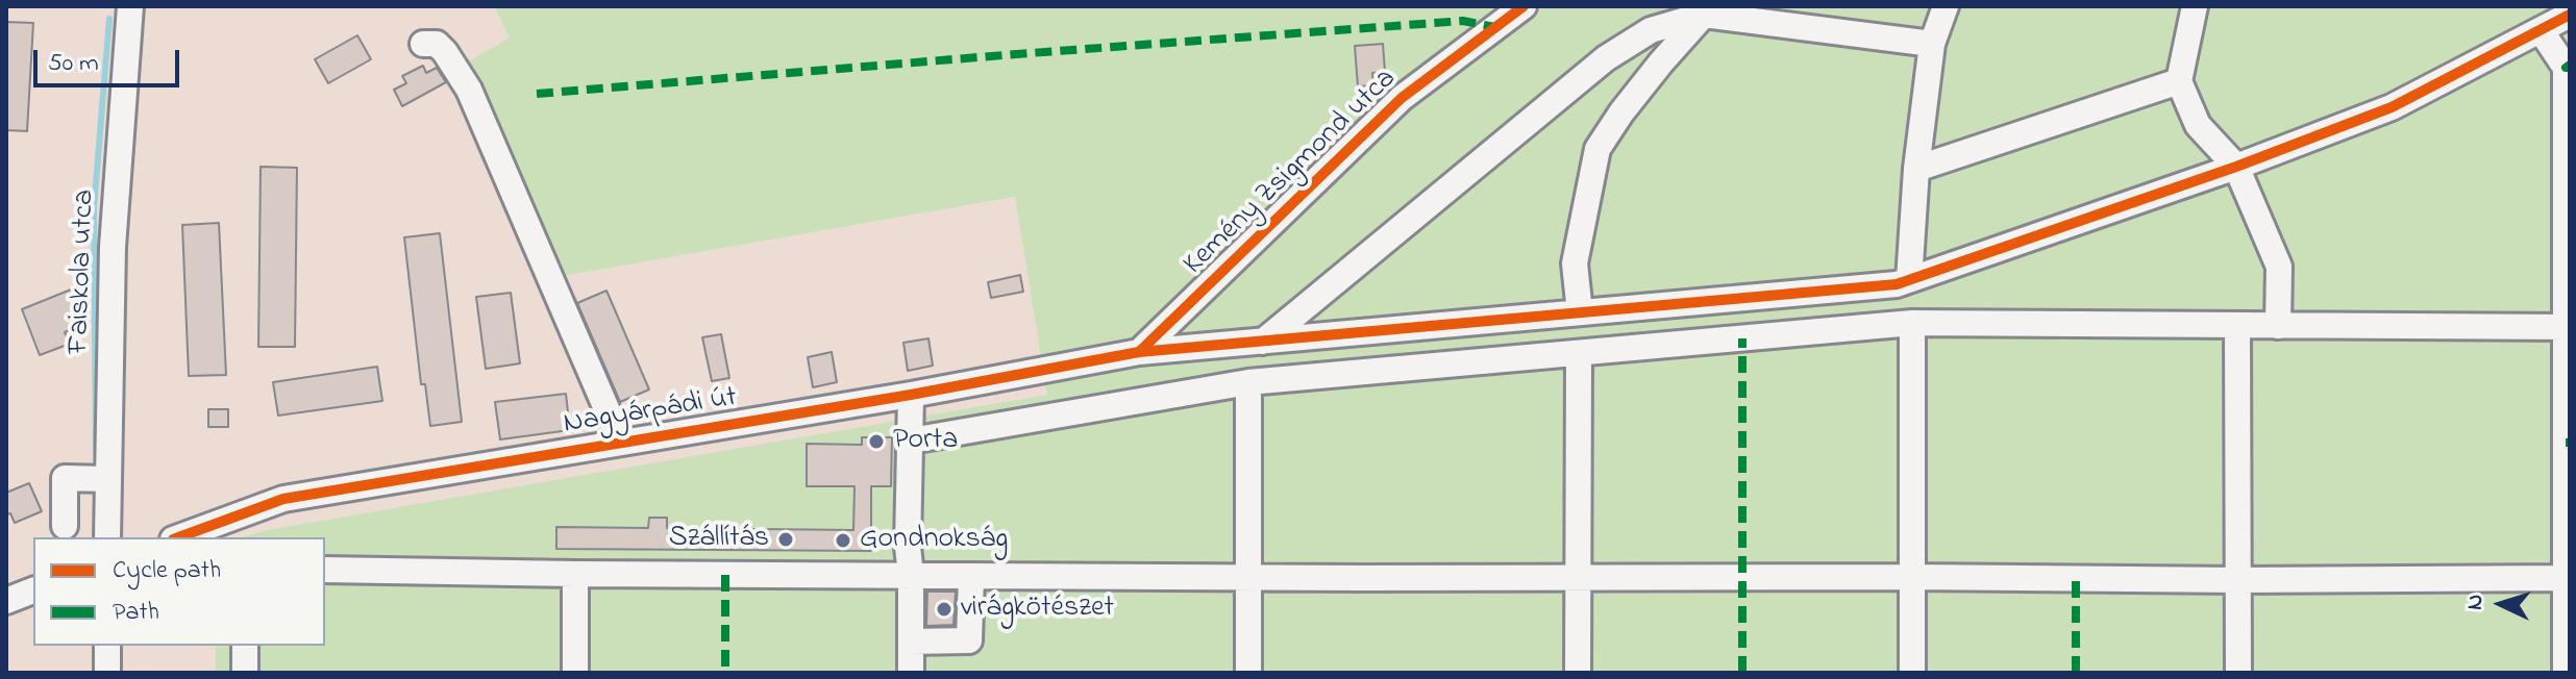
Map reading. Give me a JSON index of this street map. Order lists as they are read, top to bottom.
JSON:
{
  "streets": {
    "street": ["Kemény Zsigmond utca", "Faiskola utca", "Nagyárpádi út"]
  },
  "crossings": [
    ["Kemény Zsigmond utca", "Nagyárpádi út"]
  ],
  "places": [
    "Porta",
    "Szállítás",
    "Gondnokság",
    "virágkötészet"
  ],
  "legend": ["Cycle path", "Path"],
  "scale_bar": "50 m",
  "north": "left"
}
